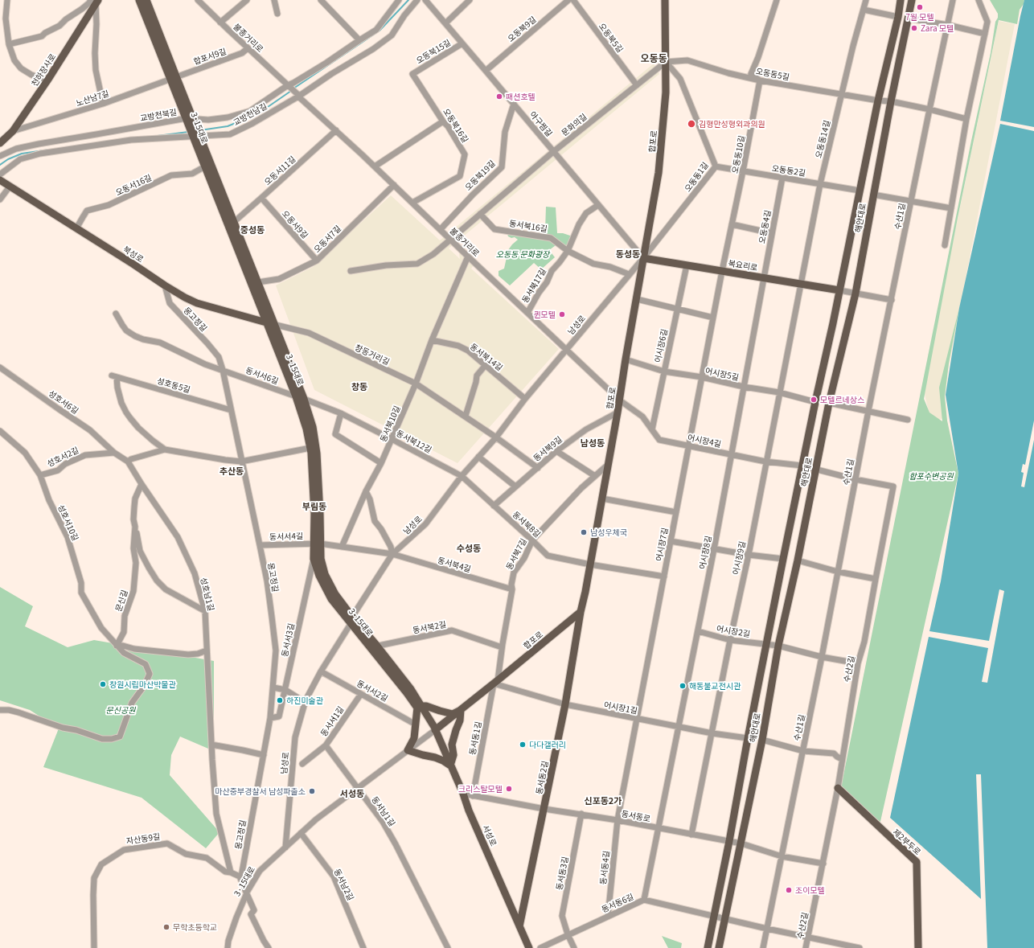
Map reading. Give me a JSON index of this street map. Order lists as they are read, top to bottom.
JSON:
{
  "streets": {
    "main road": [
      "천하장사로",
      "3·15대로",
      "합포로",
      "해안대로",
      "북성로",
      "복요리로",
      "동서동2길",
      "서성로",
      "제2부두로"
    ],
    "street": [
      "오동북9길",
      "불종거리로",
      "오동북5길",
      "오동북15길",
      "합포서9길",
      "오동동5길",
      "노산남7길",
      "교방천남길",
      "교방천북길",
      "아구찜길",
      "문화의길",
      "오동북16길",
      "오동동14길",
      "오동동10길",
      "오동서11길",
      "오동동2길",
      "오동북19길",
      "오동동1길",
      "오동서16길",
      "수산1길",
      "오동서9길",
      "동서북16길",
      "오동동4길",
      "오동서7길",
      "동서북17길",
      "몽고정길",
      "남성로",
      "어시장6길",
      "창동거리길",
      "동서북14길",
      "어시장5길",
      "동서서6길",
      "성호동5길",
      "성호서6길",
      "동서북10길",
      "어시장4길",
      "동서북12길",
      "동서북9길",
      "성호서2길",
      "성호서10길",
      "동서북8길",
      "동서서4길",
      "어시장7길",
      "어시장8길",
      "동서북7길",
      "어시장9길",
      "동서북4길",
      "성호남1길",
      "문신길",
      "동서북2길",
      "어시장2길",
      "동서서3길",
      "수산2길",
      "동서서2길",
      "어시장1길",
      "동서서1길",
      "동서동1길",
      "동서남1길",
      "동서동로",
      "자산동9길",
      "동서동4길",
      "동서동3길",
      "동서남2길",
      "동서동6길"
    ]
  },
  "crossings": [
    ["오동북9길", "아구찜길"],
    ["불종거리로", "합포서9길"],
    ["불종거리로", "교방천남길"],
    ["불종거리로", "교방천북길"],
    ["불종거리로", "문화의길"],
    ["불종거리로", "오동북16길"],
    ["불종거리로", "합포로"],
    ["불종거리로", "오동서11길"],
    ["불종거리로", "오동북19길"],
    ["불종거리로", "오동서7길"],
    ["불종거리로", "동서북17길"],
    ["불종거리로", "남성로"],
    ["불종거리로", "동서북10길"],
    ["불종거리로", "어시장4길"],
    ["오동북5길", "문화의길"],
    ["오동북15길", "아구찜길"],
    ["오동북15길", "오동북16길"],
    ["합포서9길", "노산남7길"],
    ["합포서9길", "3·15대로"],
    ["천하장사로", "노산남7길"],
    ["오동동5길", "문화의길"],
    ["오동동5길", "오동동14길"],
    ["오동동5길", "합포로"],
    ["오동동5길", "오동동10길"],
    ["오동동5길", "오동동1길"],
    ["오동동5길", "수산1길"],
    ["오동동5길", "해안대로"],
    ["노산남7길", "3·15대로"],
    ["교방천남길", "3·15대로"],
    ["교방천북길", "3·15대로"],
    ["아구찜길", "문화의길"],
    ["아구찜길", "합포로"],
    ["아구찜길", "오동북19길"],
    ["아구찜길", "오동동1길"],
    ["아구찜길", "복요리로"],
    ["아구찜길", "동서북17길"],
    ["아구찜길", "남성로"],
    ["문화의길", "합포로"],
    ["문화의길", "오동동1길"],
    ["문화의길", "동서북16길"],
    ["3·15대로", "합포로"],
    ["3·15대로", "오동서11길"],
    ["3·15대로", "오동서16길"],
    ["3·15대로", "오동서7길"],
    ["3·15대로", "북성로"],
    ["3·15대로", "몽고정길"],
    ["3·15대로", "남성로"],
    ["3·15대로", "창동거리길"],
    ["3·15대로", "동서서6길"],
    ["3·15대로", "동서북12길"],
    ["3·15대로", "동서서4길"],
    ["3·15대로", "동서북2길"],
    ["3·15대로", "동서서3길"],
    ["3·15대로", "동서서1길"],
    ["3·15대로", "동서남1길"],
    ["3·15대로", "서성로"],
    ["3·15대로", "자산동9길"],
    ["3·15대로", "동서남2길"],
    ["오동동14길", "오동동2길"],
    ["오동동14길", "복요리로"],
    ["오동동14길", "어시장9길"],
    ["합포로", "오동동1길"],
    ["합포로", "복요리로"],
    ["합포로", "남성로"],
    ["합포로", "어시장5길"],
    ["합포로", "어시장4길"],
    ["합포로", "동서북9길"],
    ["합포로", "동서북8길"],
    ["합포로", "동서북7길"],
    ["합포로", "어시장1길"],
    ["합포로", "동서동1길"],
    ["합포로", "동서동2길"],
    ["합포로", "서성로"],
    ["오동동10길", "오동동2길"],
    ["오동동10길", "복요리로"],
    ["오동동10길", "어시장7길"],
    ["오동서11길", "오동서9길"],
    ["오동동2길", "오동동1길"],
    ["오동동2길", "해안대로"],
    ["오동동2길", "오동동4길"],
    ["오동동1길", "복요리로"],
    ["오동동1길", "남성로"],
    ["오동서16길", "북성로"],
    ["수산1길", "어시장2길"],
    ["수산1길", "수산2길"],
    ["수산1길", "동서동로"],
    ["수산1길", "동서동6길"],
    ["해안대로", "복요리로"],
    ["해안대로", "어시장5길"],
    ["해안대로", "어시장4길"],
    ["해안대로", "어시장2길"],
    ["해안대로", "수산2길"],
    ["해안대로", "어시장1길"],
    ["해안대로", "동서동로"],
    ["해안대로", "동서동6길"],
    ["오동서9길", "오동서7길"],
    ["동서북16길", "동서북17길"],
    ["동서북16길", "남성로"],
    ["오동동4길", "복요리로"],
    ["오동동4길", "어시장8길"],
    ["북성로", "몽고정길"],
    ["북성로", "창동거리길"],
    ["복요리로", "남성로"],
    ["복요리로", "어시장6길"],
    ["복요리로", "어시장7길"],
    ["복요리로", "어시장8길"],
    ["복요리로", "어시장9길"],
    ["몽고정길", "동서서6길"],
    ["몽고정길", "성호동5길"],
    ["몽고정길", "동서서4길"],
    ["몽고정길", "동서서3길"],
    ["몽고정길", "자산동9길"],
    ["남성로", "창동거리길"],
    ["남성로", "동서북14길"],
    ["남성로", "동서북12길"],
    ["남성로", "동서북8길"],
    ["남성로", "동서북4길"],
    ["남성로", "동서서2길"],
    ["어시장6길", "어시장5길"],
    ["어시장6길", "어시장4길"],
    ["창동거리길", "동서북10길"],
    ["창동거리길", "동서북9길"],
    ["동서북14길", "동서북10길"],
    ["어시장5길", "어시장7길"],
    ["어시장5길", "어시장8길"],
    ["어시장5길", "어시장9길"],
    ["성호서6길", "성호서2길"],
    ["동서북10길", "동서북12길"],
    ["동서북10길", "동서서4길"],
    ["어시장4길", "어시장7길"],
    ["어시장4길", "어시장8길"],
    ["어시장4길", "어시장9길"],
    ["어시장4길", "수산2길"],
    ["동서북12길", "동서북8길"],
    ["동서북9길", "동서북8길"],
    ["성호서2길", "성호서10길"],
    ["성호서10길", "문신길"],
    ["동서북8길", "어시장7길"],
    ["동서북8길", "동서북7길"],
    ["어시장7길", "어시장1길"],
    ["어시장7길", "동서동로"],
    ["어시장7길", "동서동4길"],
    ["어시장8길", "어시장2길"],
    ["어시장8길", "어시장1길"],
    ["어시장8길", "동서동로"],
    ["어시장8길", "동서동6길"],
    ["동서북7길", "동서북4길"],
    ["동서북7길", "동서북2길"],
    ["동서북7길", "어시장1길"],
    ["동서북7길", "동서동1길"],
    ["어시장9길", "어시장2길"],
    ["어시장9길", "어시장1길"],
    ["어시장9길", "동서동로"],
    ["성호남1길", "문신길"],
    ["성호남1길", "자산동9길"],
    ["어시장2길", "수산2길"],
    ["수산2길", "동서동로"],
    ["수산2길", "제2부두로"],
    ["수산2길", "동서동6길"],
    ["동서서2길", "동서서1길"],
    ["어시장1길", "동서동1길"],
    ["어시장1길", "동서동2길"],
    ["동서서1길", "동서남1길"],
    ["동서동1길", "동서동로"],
    ["동서동2길", "동서동로"],
    ["동서동2길", "서성로"],
    ["동서동로", "서성로"],
    ["동서동로", "동서동4길"],
    ["동서동로", "동서동3길"],
    ["동서동4길", "동서동6길"],
    ["동서동3길", "동서동6길"]
  ],
  "districts": [
    "오동동",
    "중성동",
    "동성동",
    "창동",
    "남성동",
    "추산동",
    "부림동",
    "수성동",
    "서성동",
    "신포동2가"
  ],
  "parks": ["오동동 문화광장", "합포수변공원", "문신공원"],
  "places": [
    "7월 모텔",
    "Zara 모텔",
    "패션호텔",
    "김형만성형외과의원",
    "퀸모텔",
    "모텔르네상스",
    "남성우체국",
    "창원시립마산박물관",
    "해동불교전시관",
    "하진미술관",
    "다다갤러리",
    "크리스탈모텔",
    "마산중부경찰서 남성파출소",
    "조이모텔",
    "무학초등학교"
  ]
}
